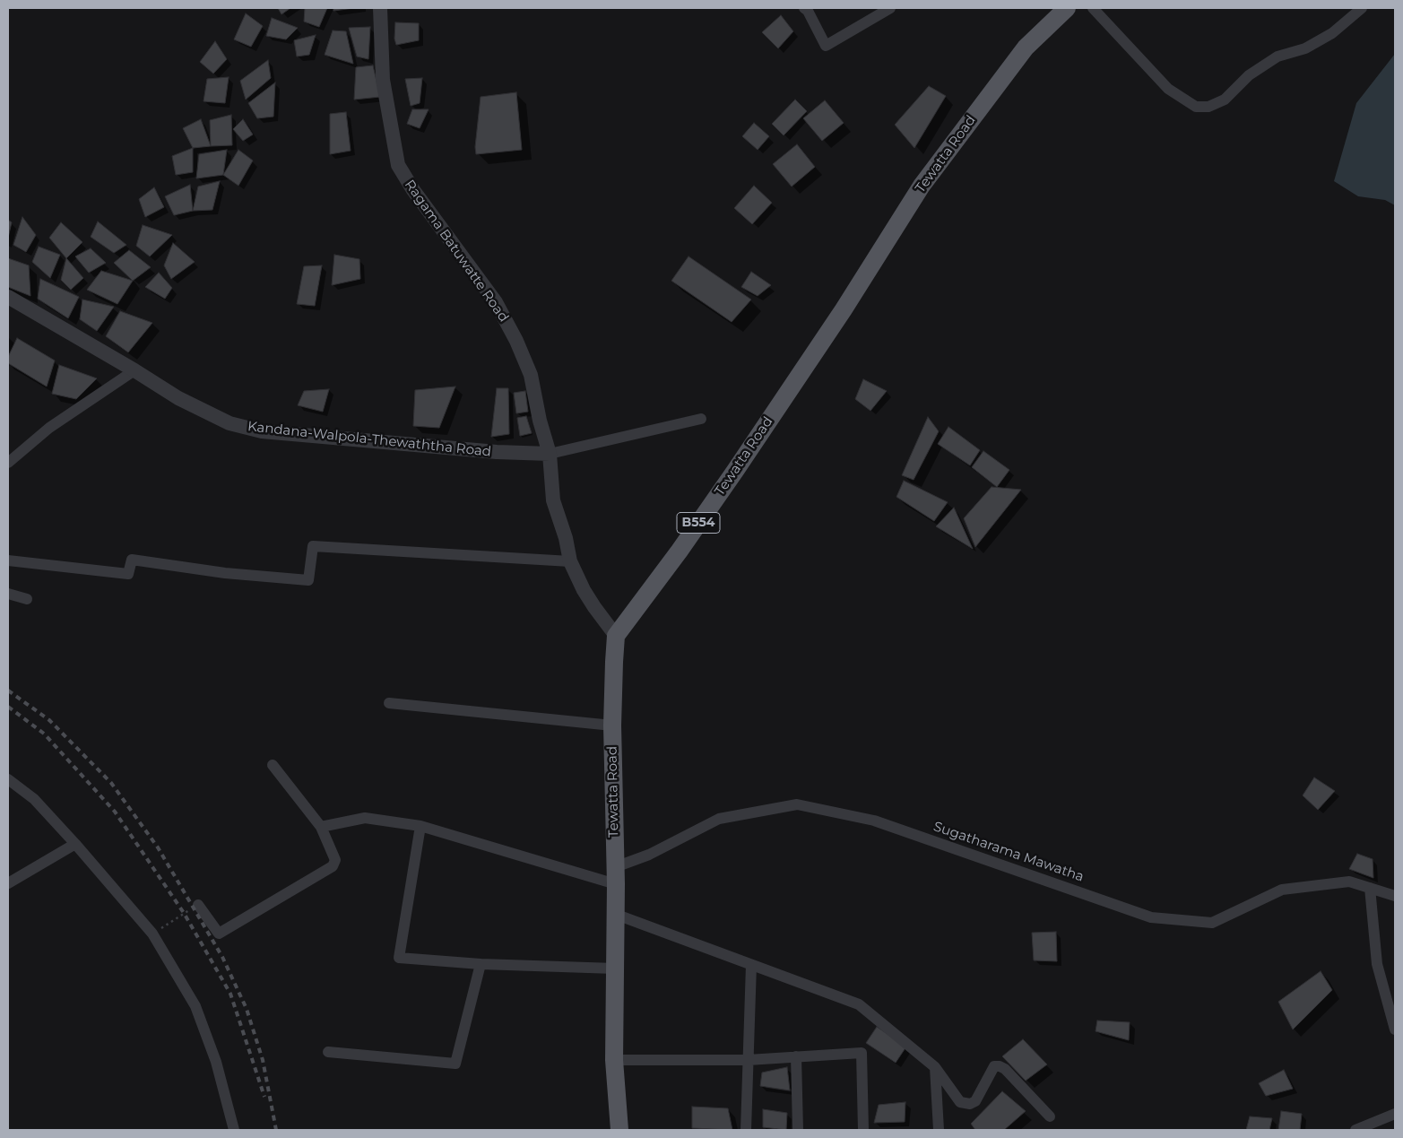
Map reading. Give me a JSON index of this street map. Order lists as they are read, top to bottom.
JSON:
{
  "streets": {
    "main road": ["Tewatta Road", "B554"],
    "street": ["Ragama Batuwatte Road", "Kandana-Walpola-Thewaththa Road", "Sugatharama Mawatha"]
  },
  "crossings": [
    ["Tewatta Road", "Ragama Batuwatte Road"],
    ["Tewatta Road", "Sugatharama Mawatha"],
    ["Ragama Batuwatte Road", "Kandana-Walpola-Thewaththa Road"]
  ]
}
